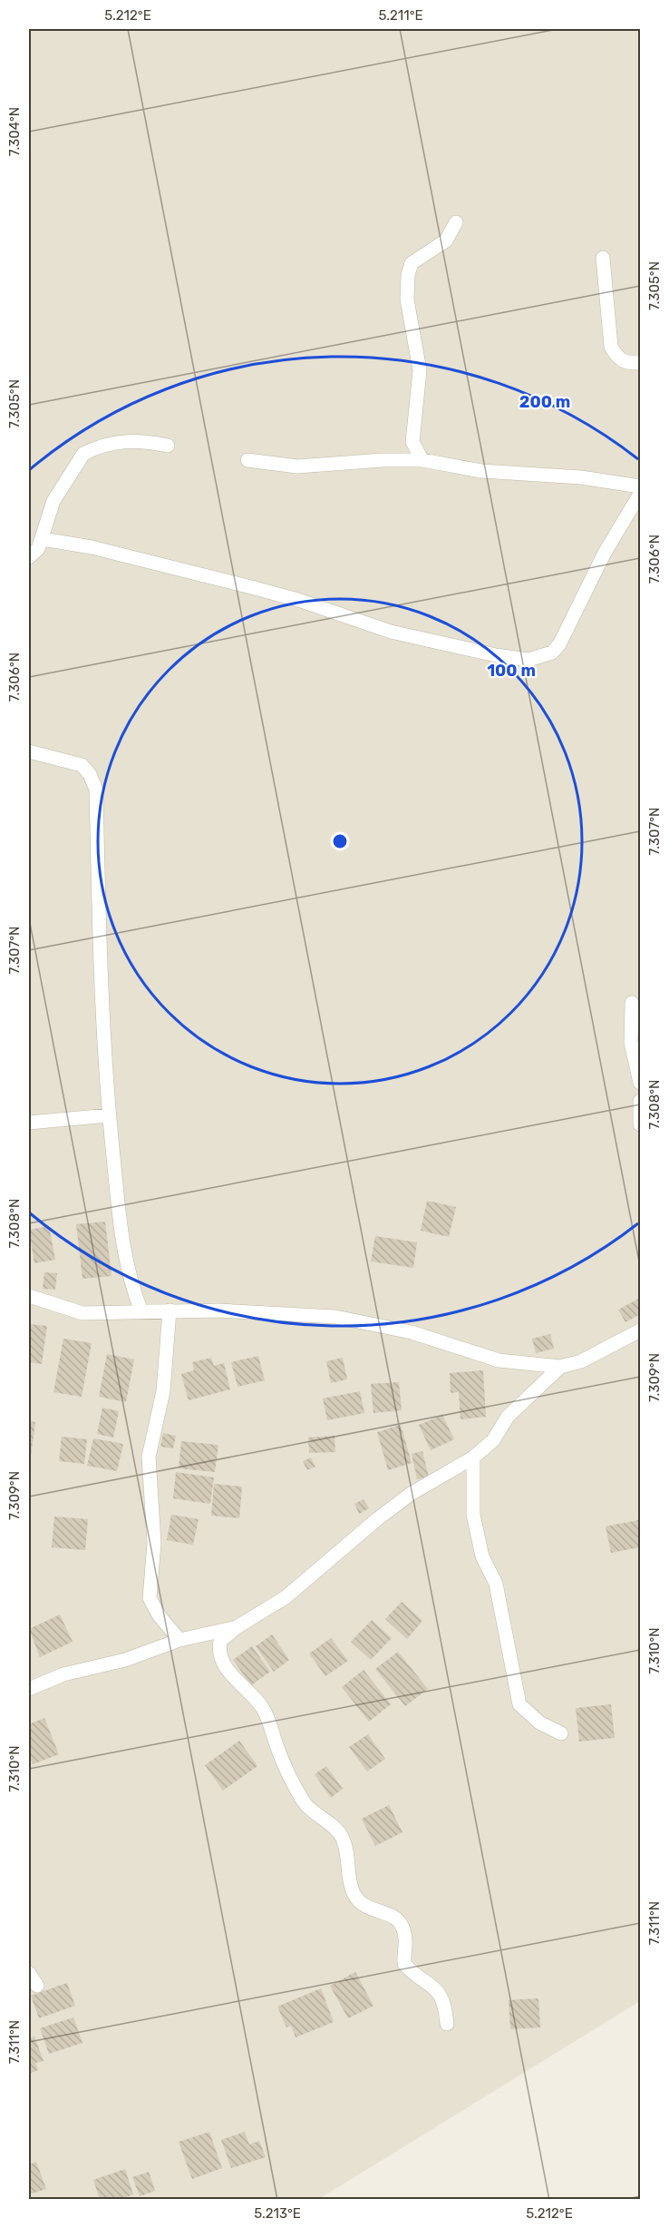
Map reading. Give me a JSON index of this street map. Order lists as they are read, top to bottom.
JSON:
{
  "coordinates": [
    "5.212°E",
    "5.211°E",
    "7.304°N",
    "7.305°N",
    "7.306°N",
    "7.307°N",
    "7.308°N",
    "7.309°N",
    "7.310°N",
    "7.311°N",
    "5.213°E"
  ],
  "rings": ["200 m", "100 m"]
}
